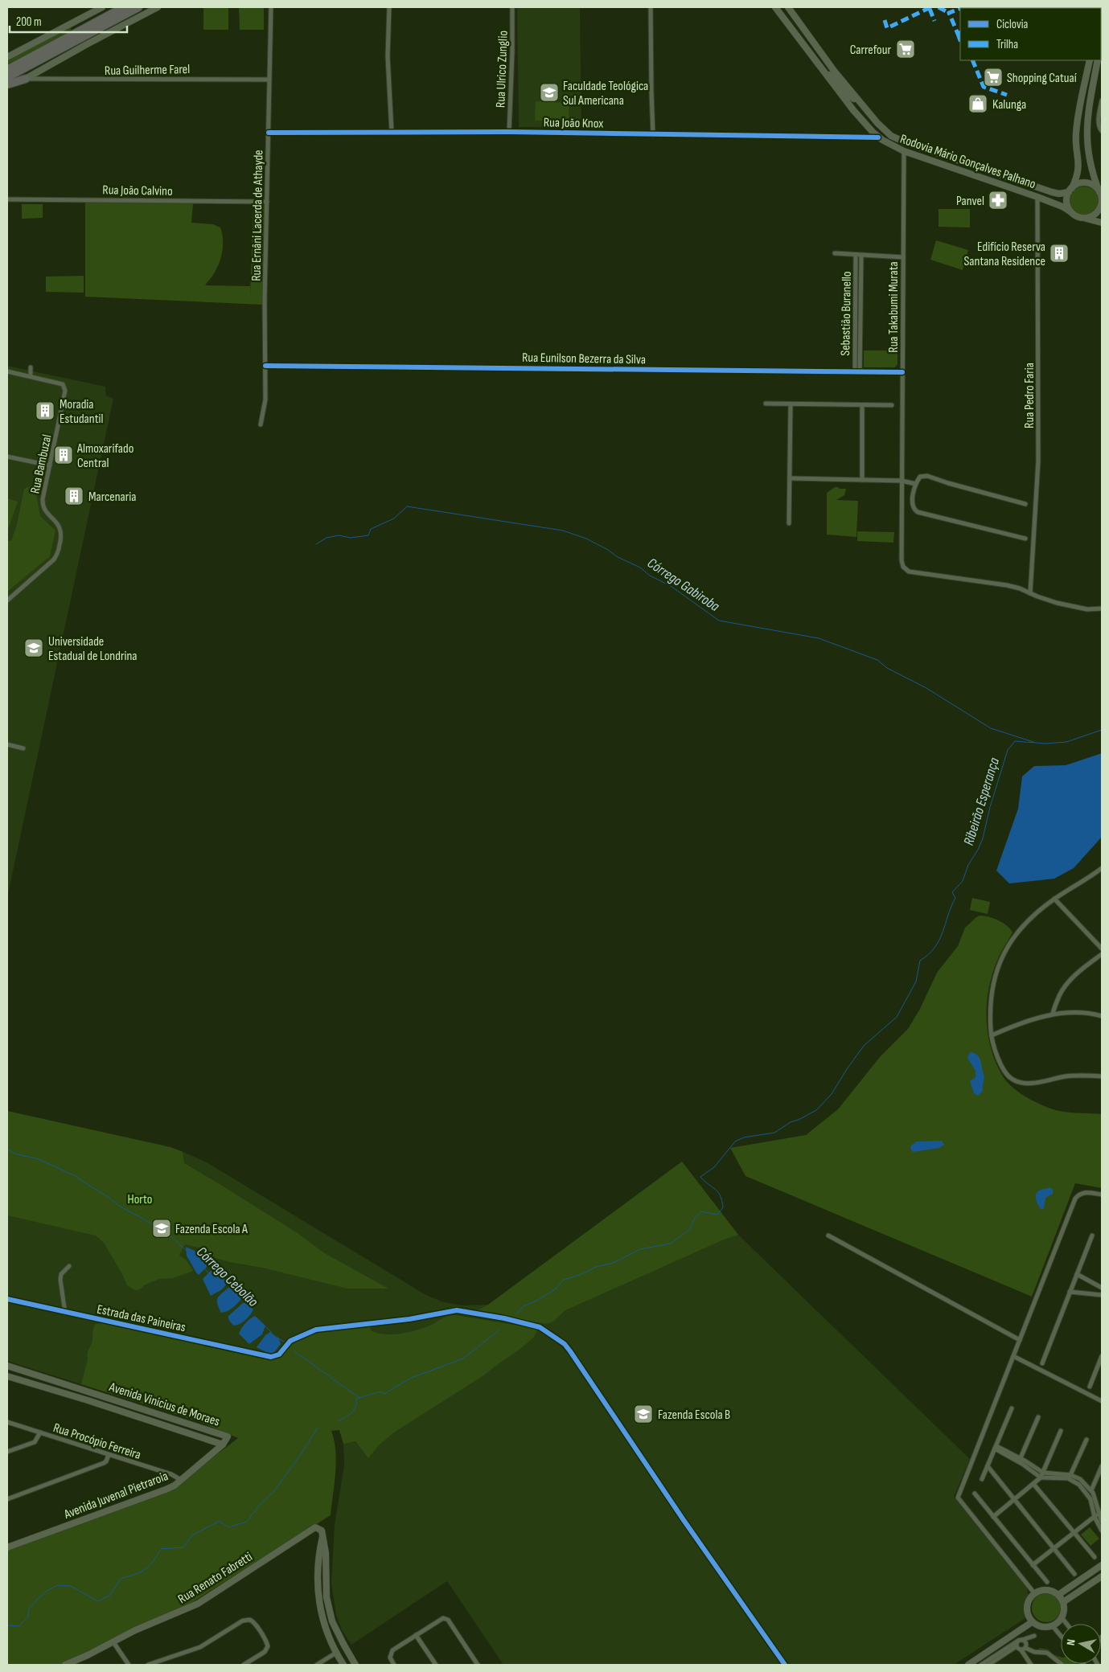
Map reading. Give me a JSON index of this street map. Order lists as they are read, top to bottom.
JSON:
{
  "streets": {
    "street": [
      "Rua Guilherme Farel",
      "Rua Ulrico Zunglio",
      "Rua João Knox",
      "Rodovia Mário Gonçalves Palhano",
      "Rua João Calvino",
      "Rua Ernâni Lacerda de Athayde",
      "Rua Takabumi Murata",
      "Sebastião Buranello",
      "Rua Eunilson Bezerra da Silva",
      "Rua Pedro Faria",
      "Rua Bambuzal",
      "Estrada das Paineiras",
      "Avenida Vinicius de Moraes",
      "Rua Procópio Ferreira",
      "Avenida Juvenal Pietraroia",
      "Rua Renato Fabretti"
    ]
  },
  "crossings": [
    ["Rua Guilherme Farel", "Rua Ernâni Lacerda de Athayde"],
    ["Rua Ulrico Zunglio", "Rua João Knox"],
    ["Rua João Knox", "Rodovia Mário Gonçalves Palhano"],
    ["Rua João Knox", "Rua Ernâni Lacerda de Athayde"],
    ["Rodovia Mário Gonçalves Palhano", "Rua Takabumi Murata"],
    ["Rodovia Mário Gonçalves Palhano", "Rua Pedro Faria"],
    ["Rua João Calvino", "Rua Ernâni Lacerda de Athayde"],
    ["Rua Ernâni Lacerda de Athayde", "Rua Eunilson Bezerra da Silva"],
    ["Rua Takabumi Murata", "Rua Eunilson Bezerra da Silva"],
    ["Rua Takabumi Murata", "Rua Pedro Faria"],
    ["Sebastião Buranello", "Rua Eunilson Bezerra da Silva"],
    ["Avenida Vinicius de Moraes", "Avenida Juvenal Pietraroia"],
    ["Rua Procópio Ferreira", "Avenida Juvenal Pietraroia"]
  ],
  "water": ["Córrego Gabiroba", "Ribeirão Esperança", "Córrego Cebolão"],
  "parks": ["Horto"],
  "places": {
    "supermarket": ["Carrefour", "Shopping Catuaí"],
    "school or university": [
      "Faculdade Teológica Sul Americana",
      "Universidade Estadual de Londrina",
      "Fazenda Escola A",
      "Fazenda Escola B"
    ],
    "shop": ["Kalunga"],
    "pharmacy": ["Panvel"],
    "building": [
      "Edifício Reserva Santana Residence",
      "Moradia Estudantil",
      "Almoxarifado Central",
      "Marcenaria"
    ]
  },
  "legend": ["Ciclovia", "Trilha"],
  "scale_bar": "200 m",
  "north": "left"
}
